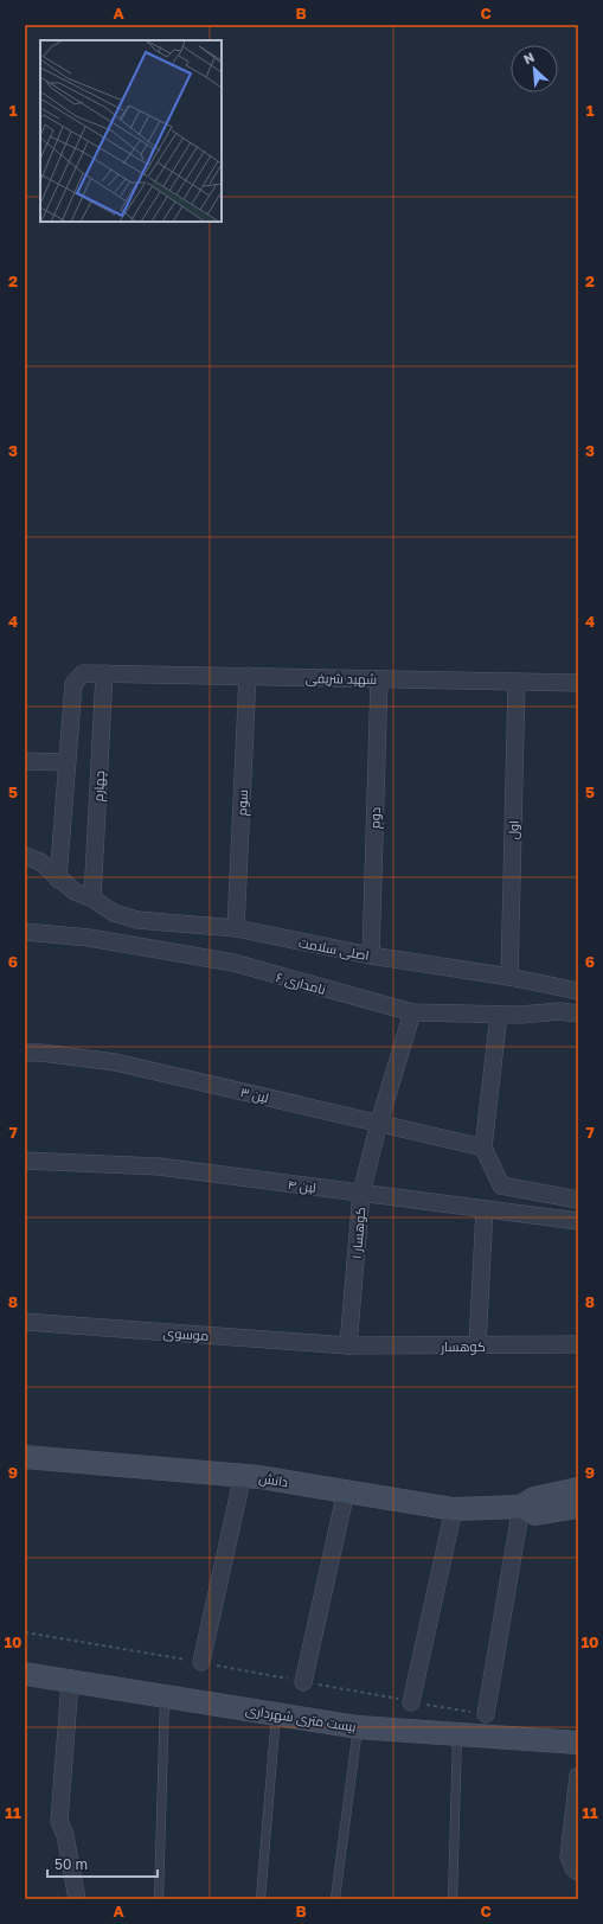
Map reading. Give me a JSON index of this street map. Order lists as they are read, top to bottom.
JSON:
{
  "streets": {
    "street": [
      "شهید شریفی",
      "چهارم",
      "سوم",
      "دوم",
      "اول",
      "اصلی سلامت",
      "نامداری ۶",
      "لین ۳",
      "لین ۴",
      "کوهسار ۱",
      "موسوی",
      "کوهسار",
      "دانش",
      "بیست متری شهرداری"
    ]
  },
  "crossings": [
    ["شهید شریفی", "چهارم"],
    ["شهید شریفی", "سوم"],
    ["شهید شریفی", "دوم"],
    ["شهید شریفی", "اول"],
    ["شهید شریفی", "اصلی سلامت"],
    ["چهارم", "اصلی سلامت"],
    ["سوم", "اصلی سلامت"],
    ["دوم", "اصلی سلامت"],
    ["اول", "اصلی سلامت"],
    ["نامداری ۶", "کوهسار ۱"],
    ["لین ۳", "کوهسار ۱"],
    ["لین ۴", "کوهسار ۱"],
    ["کوهسار ۱", "موسوی"],
    ["کوهسار ۱", "کوهسار"],
    ["موسوی", "کوهسار"]
  ],
  "scale_bar": "50 m",
  "north": "top left",
  "grid": {
    "columns": ["A", "B", "C"],
    "rows": [
      "1",
      "2",
      "3",
      "4",
      "5",
      "6",
      "7",
      "8",
      "9",
      "10",
      "11"
    ]
  }
}
